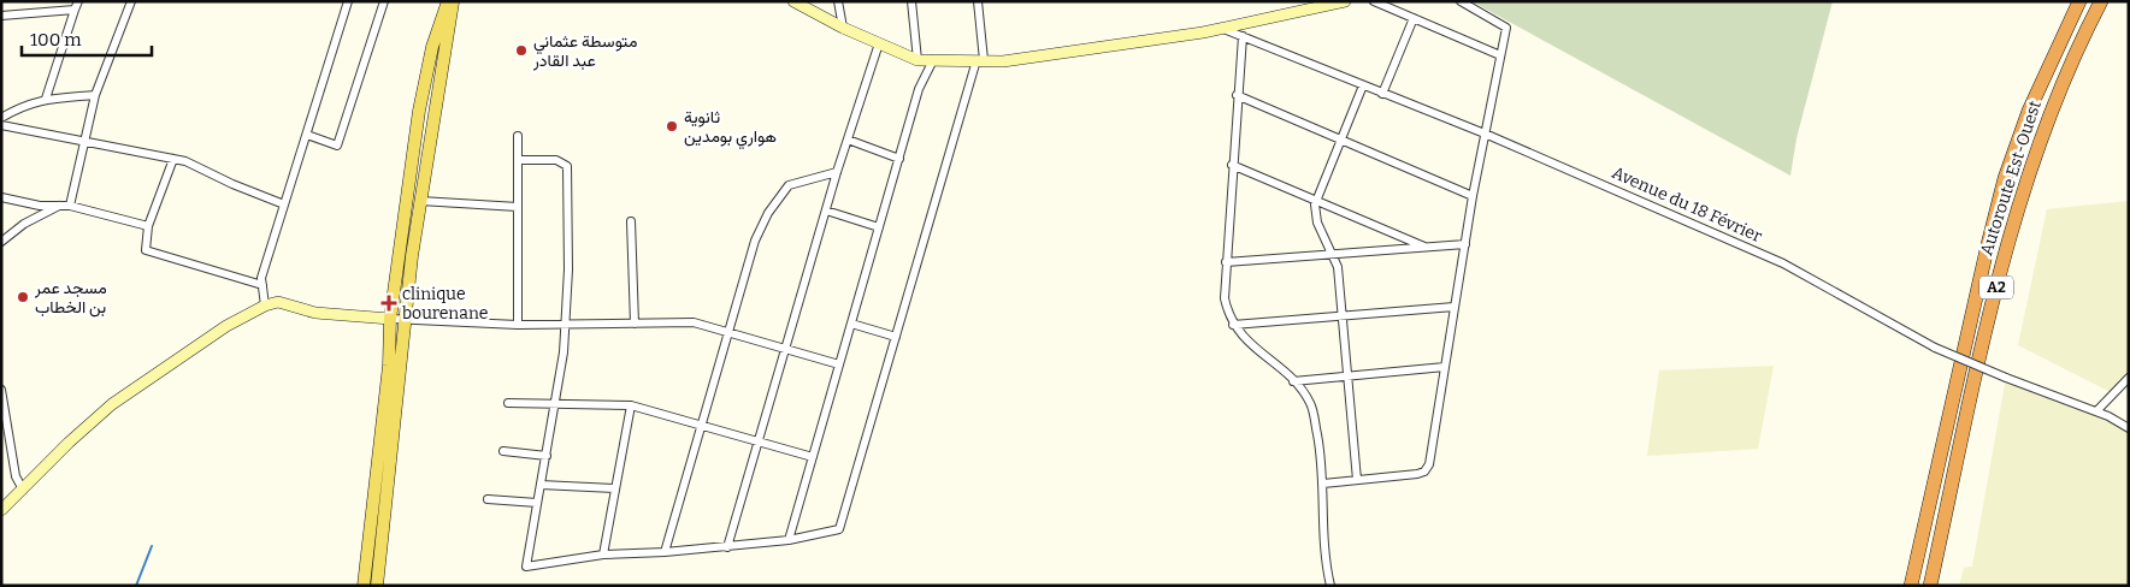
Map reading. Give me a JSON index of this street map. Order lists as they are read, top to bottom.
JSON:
{
  "streets": {
    "highway": ["Autoroute Est-Ouest", "A2"],
    "street": ["Avenue du 18 Février"]
  },
  "places": {
    "other": ["متوسطة عثماني عبد القادر", "ثانوية هواري بومدين", "مسجد عمر بن الخطاب"],
    "health": ["clinique bourenane"]
  },
  "scale_bar": "100 m"
}
